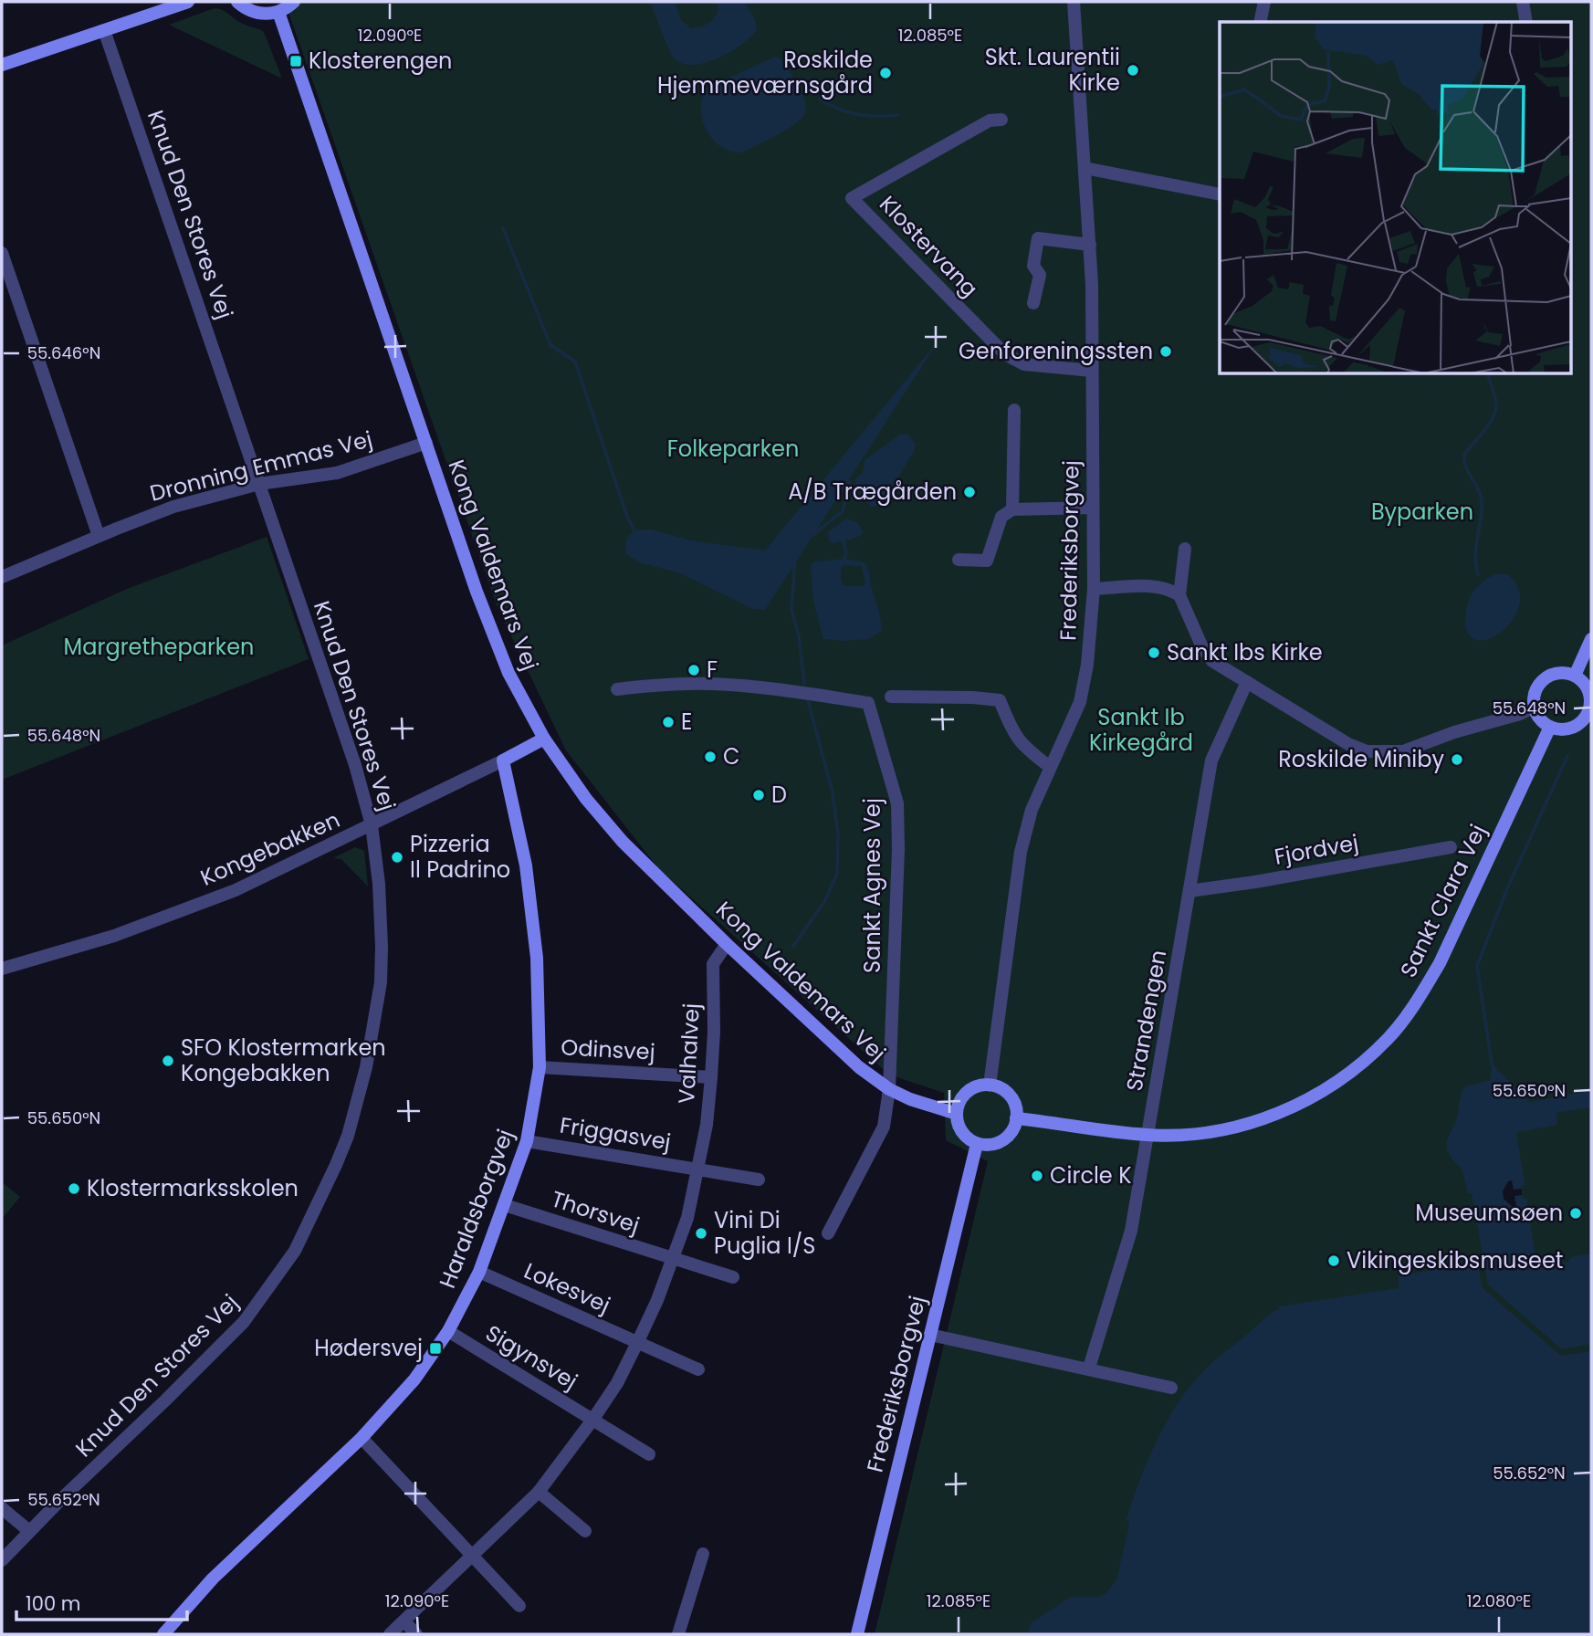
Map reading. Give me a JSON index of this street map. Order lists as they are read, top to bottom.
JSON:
{
  "streets": {
    "main road": [
      "Frederiksborgvej",
      "Kong Valdemars Vej",
      "Kongebakken",
      "Sankt Clara Vej",
      "Haraldsborgvej"
    ],
    "street": [
      "Knud Den Stores Vej",
      "Klostervang",
      "Dronning Emmas Vej",
      "Fjordvej",
      "Sankt Agnes Vej",
      "Strandengen",
      "Odinsvej",
      "Valhalvej",
      "Friggasvej",
      "Thorsvej",
      "Lokesvej",
      "Sigynsvej"
    ]
  },
  "crossings": [
    ["Knud Den Stores Vej", "Dronning Emmas Vej"],
    ["Knud Den Stores Vej", "Kongebakken"],
    ["Klostervang", "Frederiksborgvej"],
    ["Dronning Emmas Vej", "Kong Valdemars Vej"],
    ["Frederiksborgvej", "Kong Valdemars Vej"],
    ["Frederiksborgvej", "Sankt Clara Vej"],
    ["Kong Valdemars Vej", "Kongebakken"],
    ["Kong Valdemars Vej", "Sankt Agnes Vej"],
    ["Kong Valdemars Vej", "Sankt Clara Vej"],
    ["Kong Valdemars Vej", "Valhalvej"],
    ["Kongebakken", "Haraldsborgvej"],
    ["Fjordvej", "Strandengen"],
    ["Sankt Clara Vej", "Strandengen"],
    ["Odinsvej", "Valhalvej"],
    ["Odinsvej", "Haraldsborgvej"],
    ["Valhalvej", "Friggasvej"],
    ["Valhalvej", "Thorsvej"],
    ["Valhalvej", "Lokesvej"],
    ["Valhalvej", "Sigynsvej"],
    ["Friggasvej", "Haraldsborgvej"],
    ["Haraldsborgvej", "Thorsvej"],
    ["Haraldsborgvej", "Lokesvej"],
    ["Haraldsborgvej", "Sigynsvej"]
  ],
  "parks": [
    "Folkeparken",
    "Byparken",
    "Margretheparken",
    "Sankt Ib Kirkegård"
  ],
  "places": {
    "transit": ["Klosterengen", "Hødersvej"],
    "other": [
      "Skt. Laurentii Kirke",
      "Roskilde Hjemmeværnsgård",
      "Genforeningssten",
      "A/B Trægården",
      "Sankt Ibs Kirke",
      "F",
      "E",
      "C",
      "Roskilde Miniby",
      "D",
      "Pizzeria Il Padrino",
      "SFO Klostermarken Kongebakken",
      "Circle K",
      "Klostermarksskolen",
      "Museumsøen",
      "Vini Di Puglia I/S",
      "Vikingeskibsmuseet"
    ]
  },
  "scale_bar": "100 m",
  "coordinates": [
    "12.090°E",
    "12.085°E",
    "55.646°N",
    "55.648°N",
    "55.650°N",
    "55.652°N",
    "12.080°E"
  ]
}
